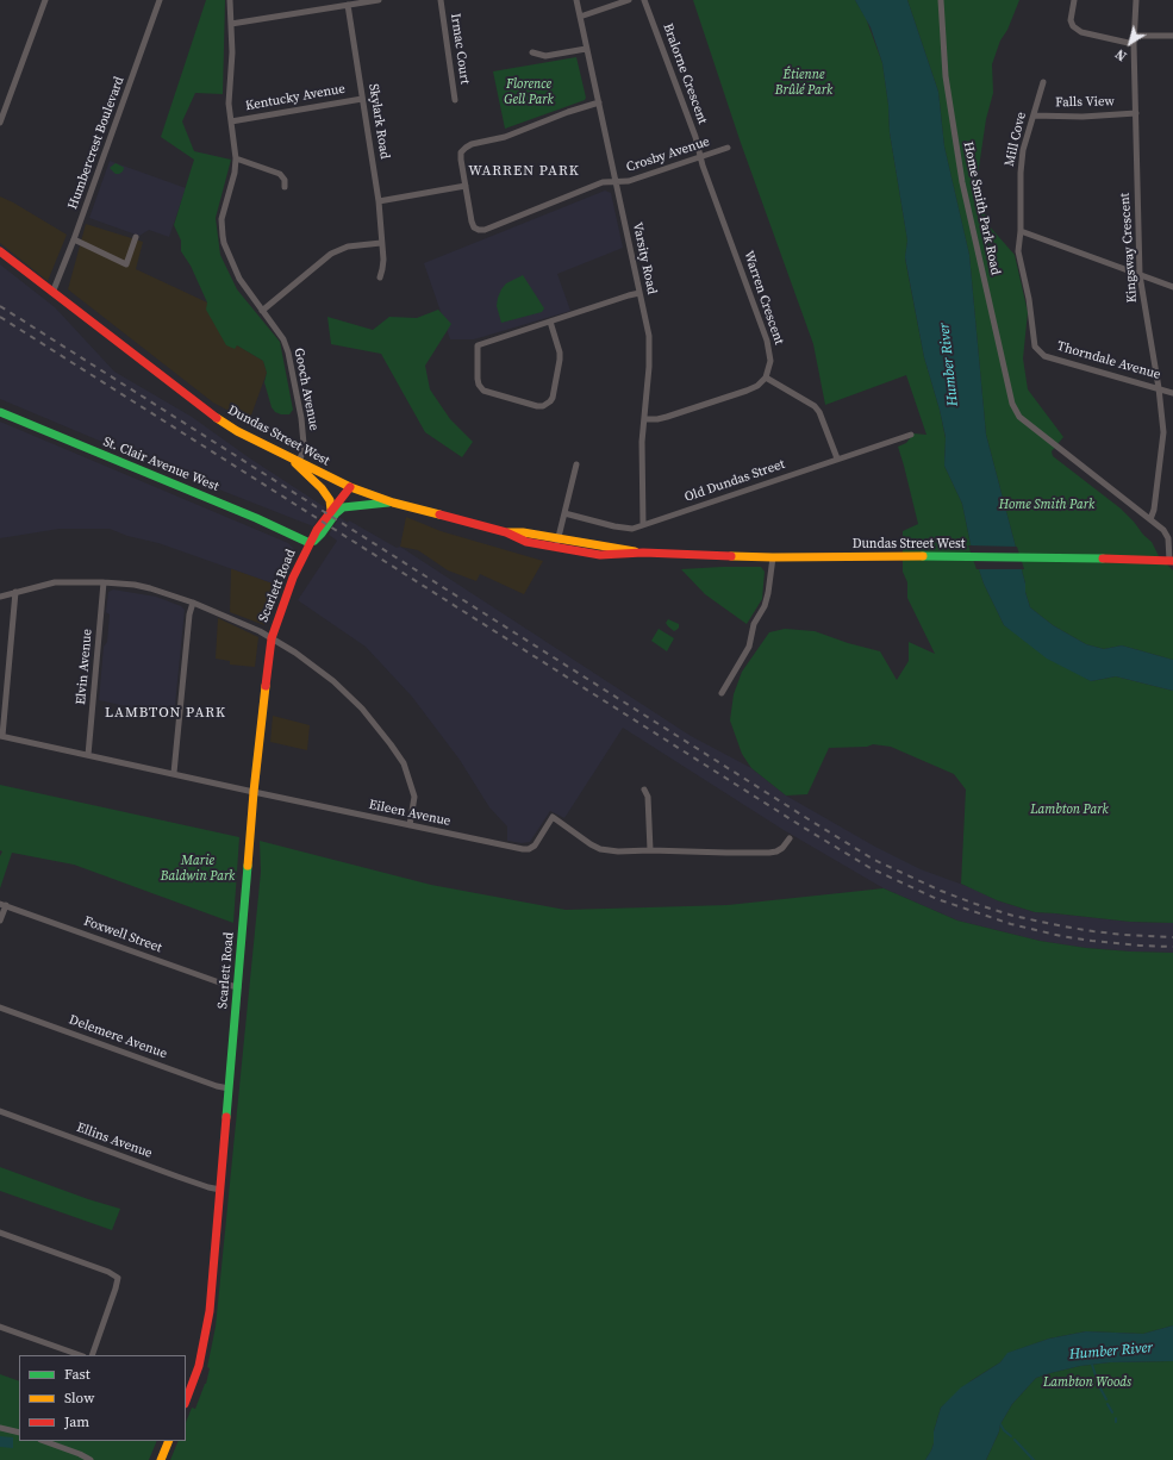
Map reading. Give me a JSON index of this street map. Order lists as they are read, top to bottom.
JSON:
{
  "streets": {
    "main road": ["Dundas Street West", "St. Clair Avenue West", "Scarlett Road"],
    "street": [
      "Irmac Court",
      "Bralorne Crescent",
      "Kentucky Avenue",
      "Falls View",
      "Skylark Road",
      "Mill Cove",
      "Humbercrest Boulevard",
      "Crosby Avenue",
      "Home Smith Park Road",
      "Kingsway Crescent",
      "Varsity Road",
      "Warren Crescent",
      "Thorndale Avenue",
      "Gooch Avenue",
      "Old Dundas Street",
      "Elvin Avenue",
      "Eileen Avenue",
      "Foxwell Street",
      "Delemere Avenue",
      "Ellins Avenue"
    ]
  },
  "crossings": [
    ["Bralorne Crescent", "Crosby Avenue"],
    ["Bralorne Crescent", "Warren Crescent"],
    ["Kentucky Avenue", "Skylark Road"],
    ["Kentucky Avenue", "Gooch Avenue"],
    ["Falls View", "Mill Cove"],
    ["Falls View", "Kingsway Crescent"],
    ["Mill Cove", "Thorndale Avenue"],
    ["Humbercrest Boulevard", "Dundas Street West"],
    ["Crosby Avenue", "Varsity Road"],
    ["Crosby Avenue", "Warren Crescent"],
    ["Home Smith Park Road", "Kingsway Crescent"],
    ["Kingsway Crescent", "Thorndale Avenue"],
    ["Varsity Road", "Old Dundas Street"],
    ["Gooch Avenue", "Dundas Street West"],
    ["Dundas Street West", "Scarlett Road"],
    ["St. Clair Avenue West", "Scarlett Road"],
    ["Scarlett Road", "Eileen Avenue"],
    ["Scarlett Road", "Foxwell Street"],
    ["Scarlett Road", "Delemere Avenue"],
    ["Scarlett Road", "Ellins Avenue"],
    ["Elvin Avenue", "Eileen Avenue"]
  ],
  "districts": ["WARREN PARK", "LAMBTON PARK"],
  "water": ["Humber River"],
  "parks": [
    "Étienne Brûlé Park",
    "Florence Gell Park",
    "Home Smith Park",
    "Lambton Park",
    "Marie Baldwin Park",
    "Lambton Woods"
  ],
  "legend": ["Fast", "Slow", "Jam"],
  "north": "bottom left"
}
